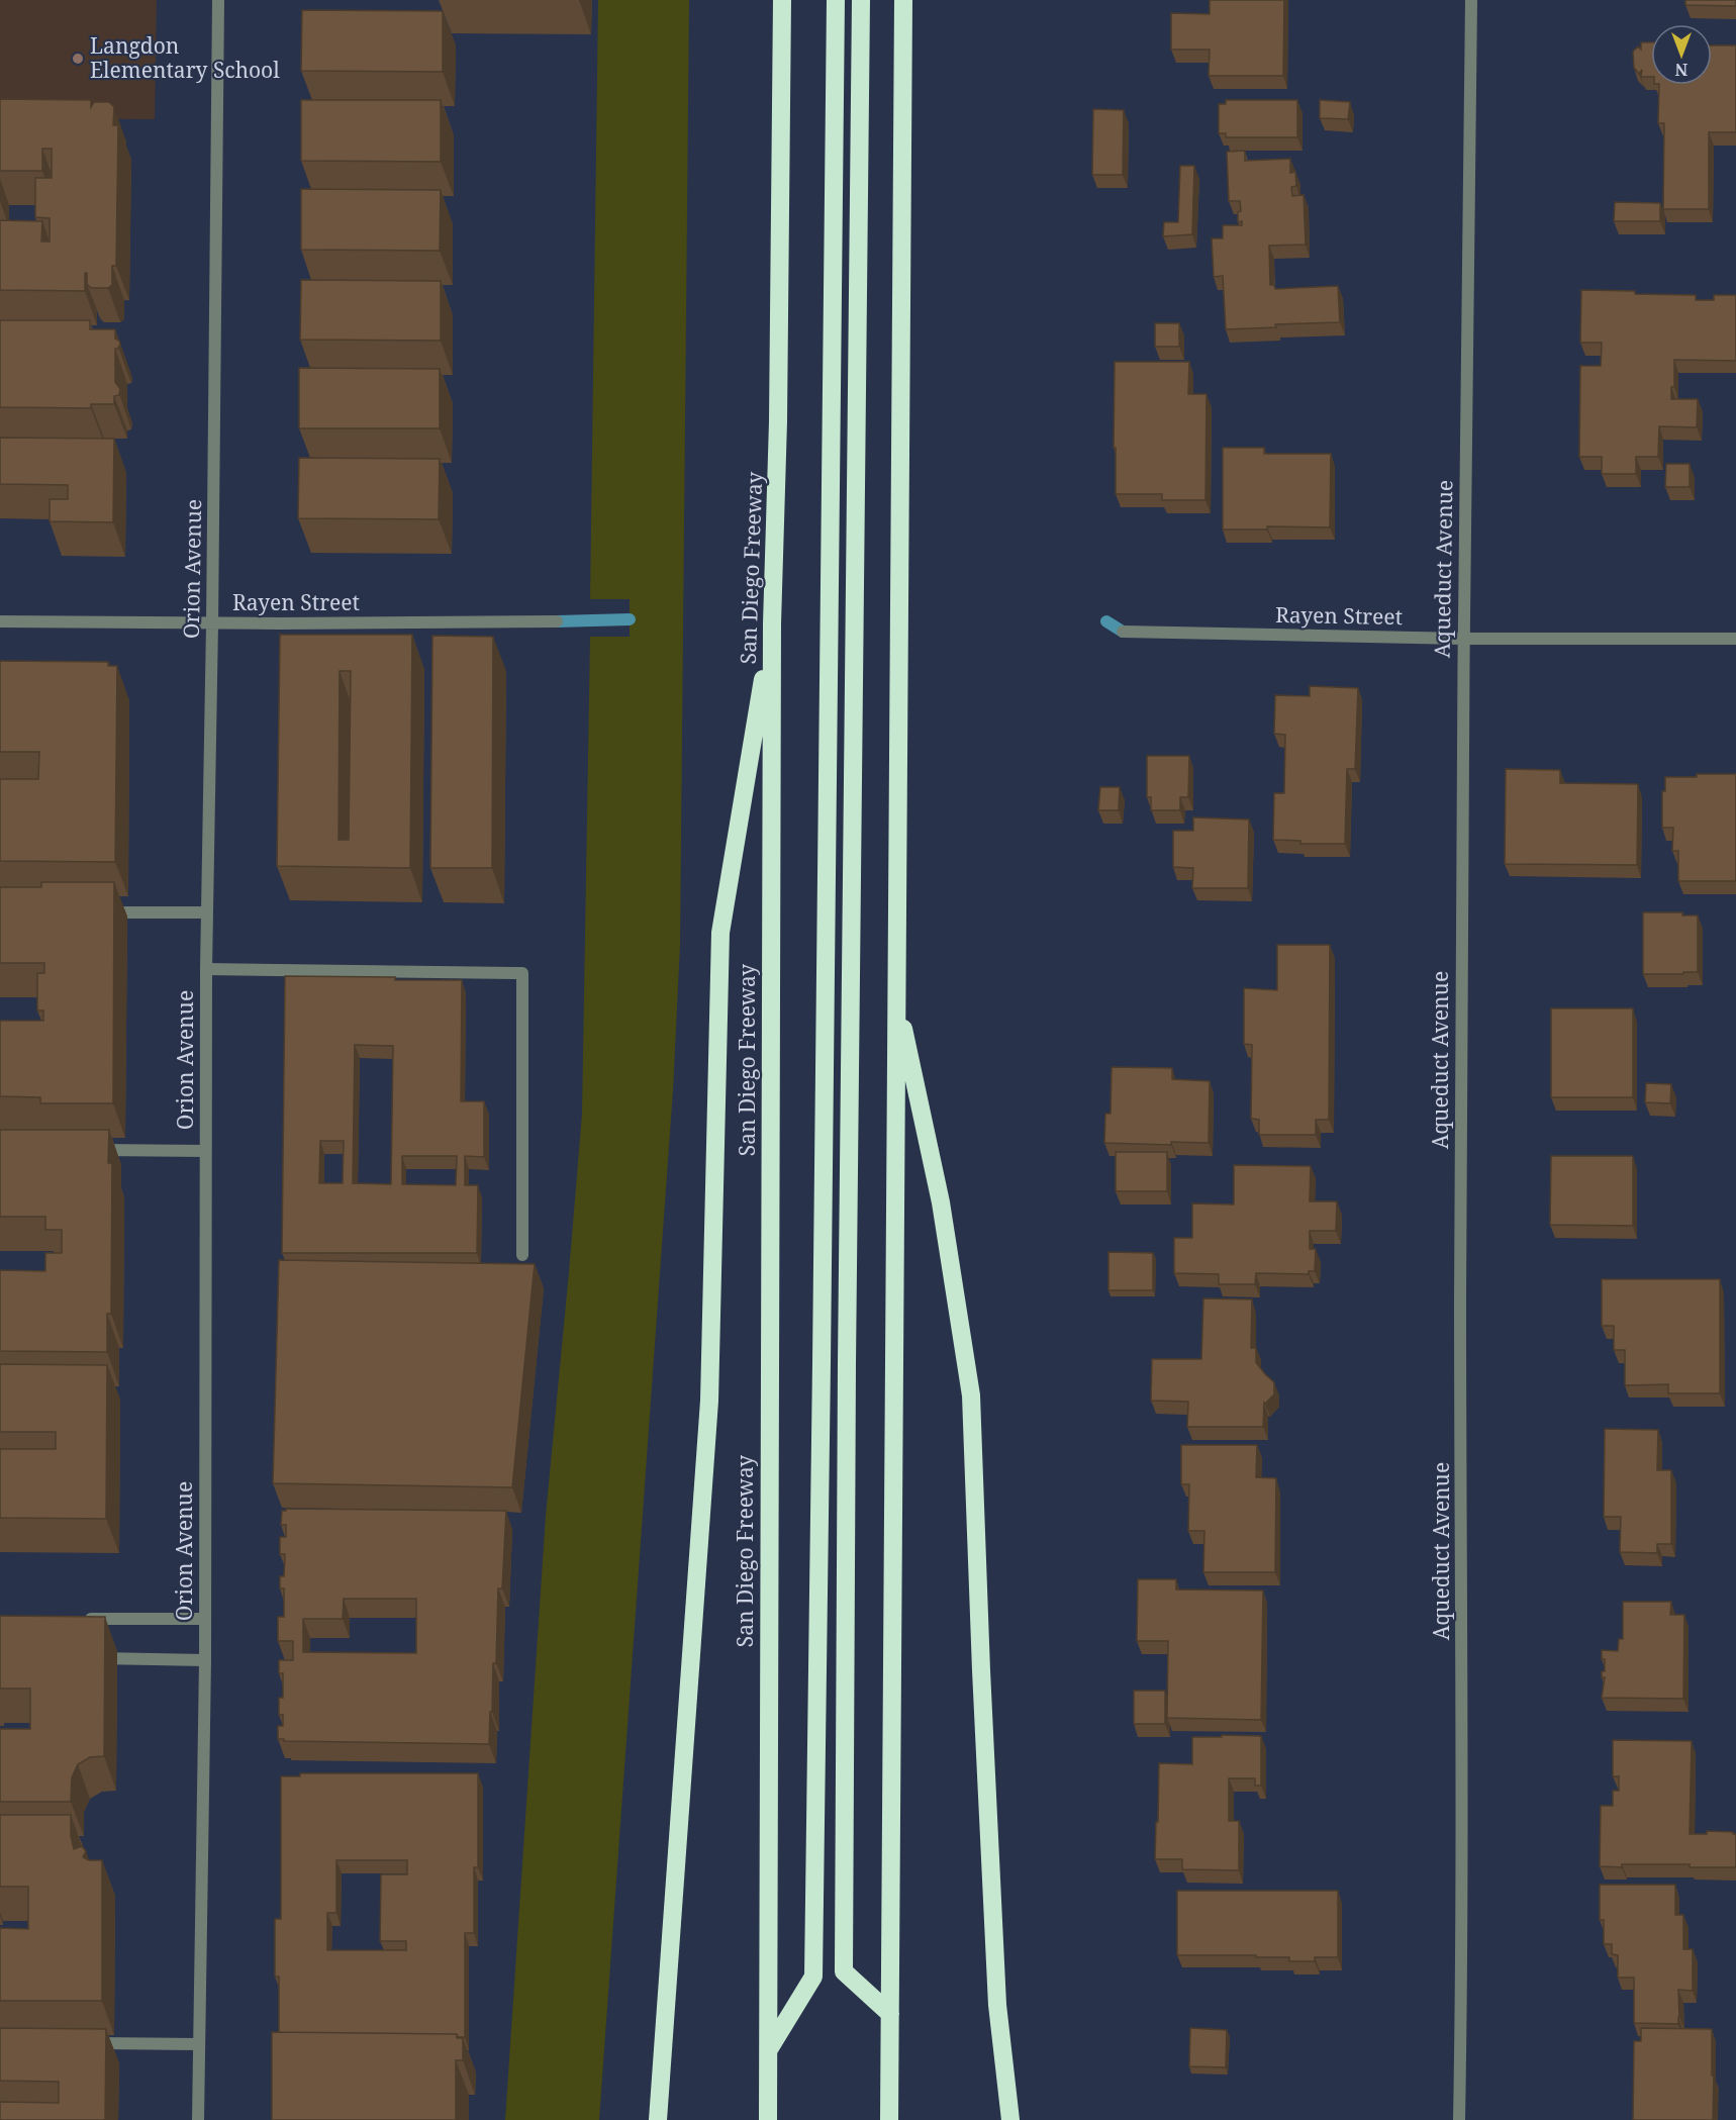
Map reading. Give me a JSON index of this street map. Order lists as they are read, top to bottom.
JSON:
{
  "streets": {
    "highway": ["San Diego Freeway"],
    "street": ["Orion Avenue", "Aqueduct Avenue", "Rayen Street"]
  },
  "crossings": [
    ["Orion Avenue", "Rayen Street"],
    ["Aqueduct Avenue", "Rayen Street"]
  ],
  "places": ["Langdon Elementary School"],
  "north": "bottom"
}
